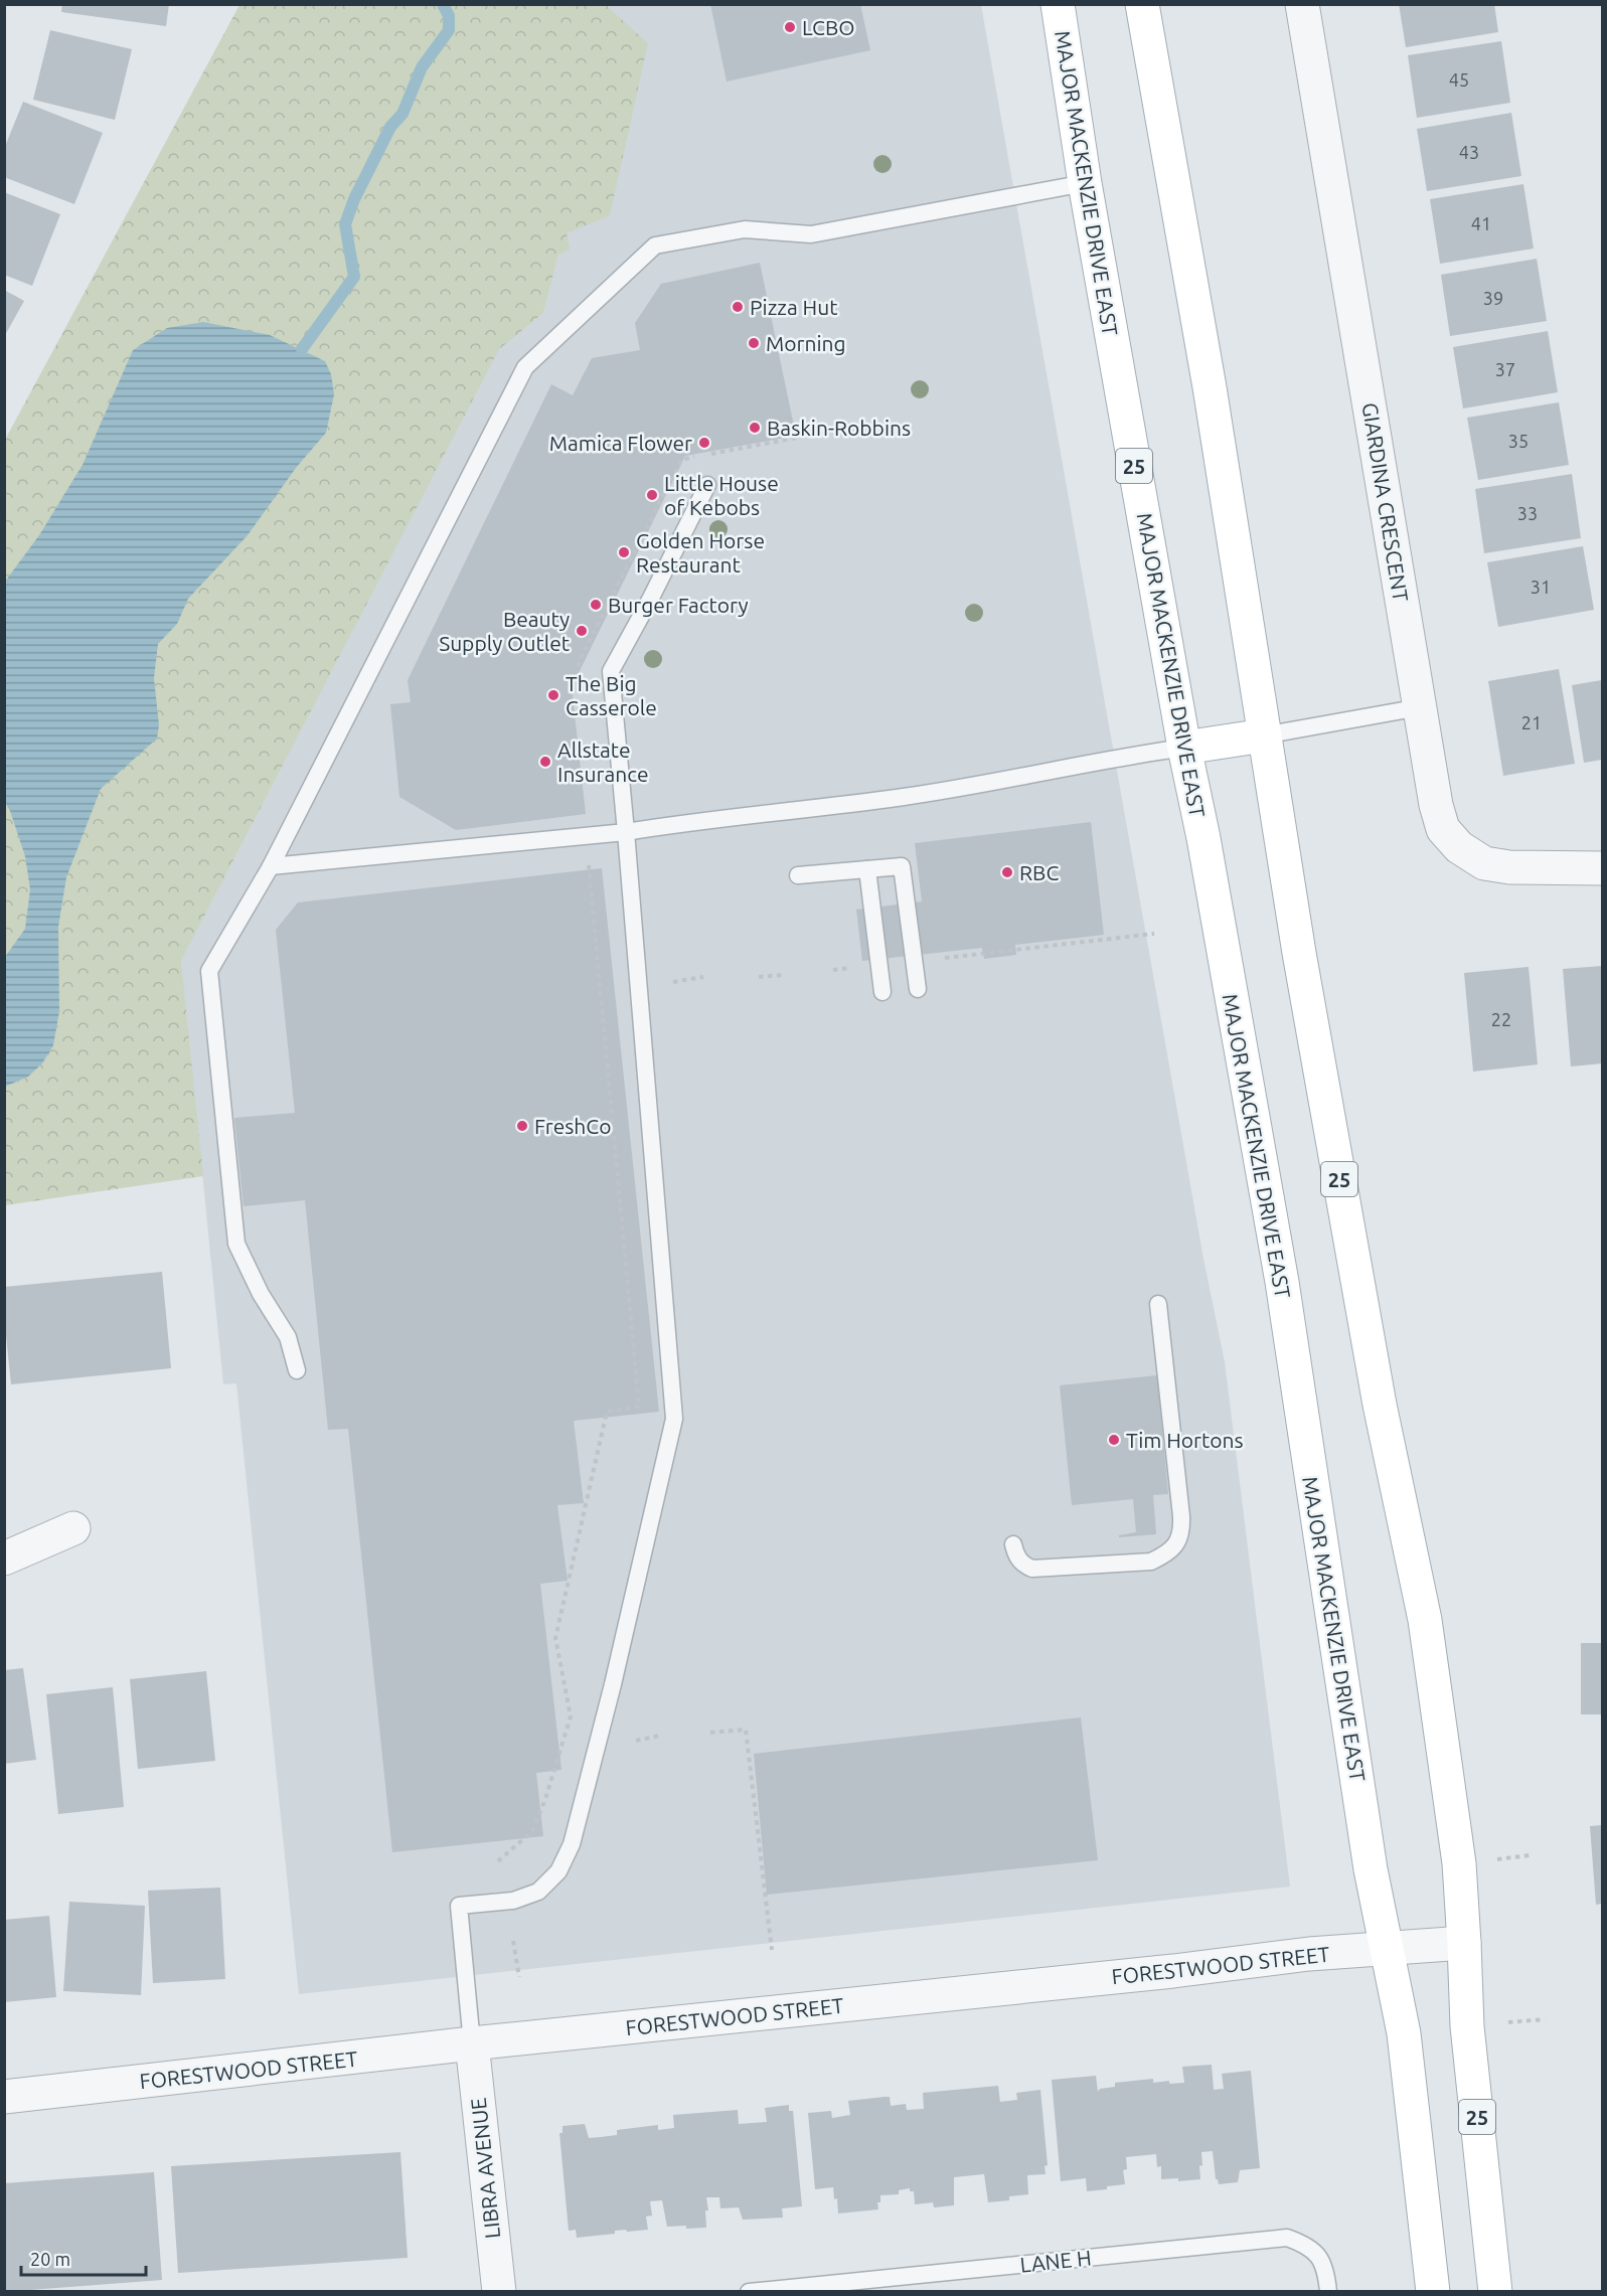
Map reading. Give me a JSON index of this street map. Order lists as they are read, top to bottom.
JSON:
{
  "streets": {
    "main road": ["MAJOR MACKENZIE DRIVE EAST", "25"],
    "street": ["GIARDINA CRESCENT", "FORESTWOOD STREET", "LIBRA AVENUE"],
    "lane": ["LANE H"]
  },
  "crossings": [
    ["MAJOR MACKENZIE DRIVE EAST", "FORESTWOOD STREET"],
    ["25", "FORESTWOOD STREET"],
    ["FORESTWOOD STREET", "LIBRA AVENUE"]
  ],
  "places": [
    "LCBO",
    "Pizza Hut",
    "Morning",
    "Baskin-Robbins",
    "Mamica Flower",
    "Little House of Kebobs",
    "Golden Horse Restaurant",
    "Burger Factory",
    "Beauty Supply Outlet",
    "The Big Casserole",
    "Allstate Insurance",
    "RBC",
    "FreshCo",
    "Tim Hortons"
  ],
  "house_numbers": [
    "45",
    "43",
    "41",
    "39",
    "37",
    "35",
    "33",
    "31",
    "21",
    "22"
  ],
  "scale_bar": "20 m"
}
